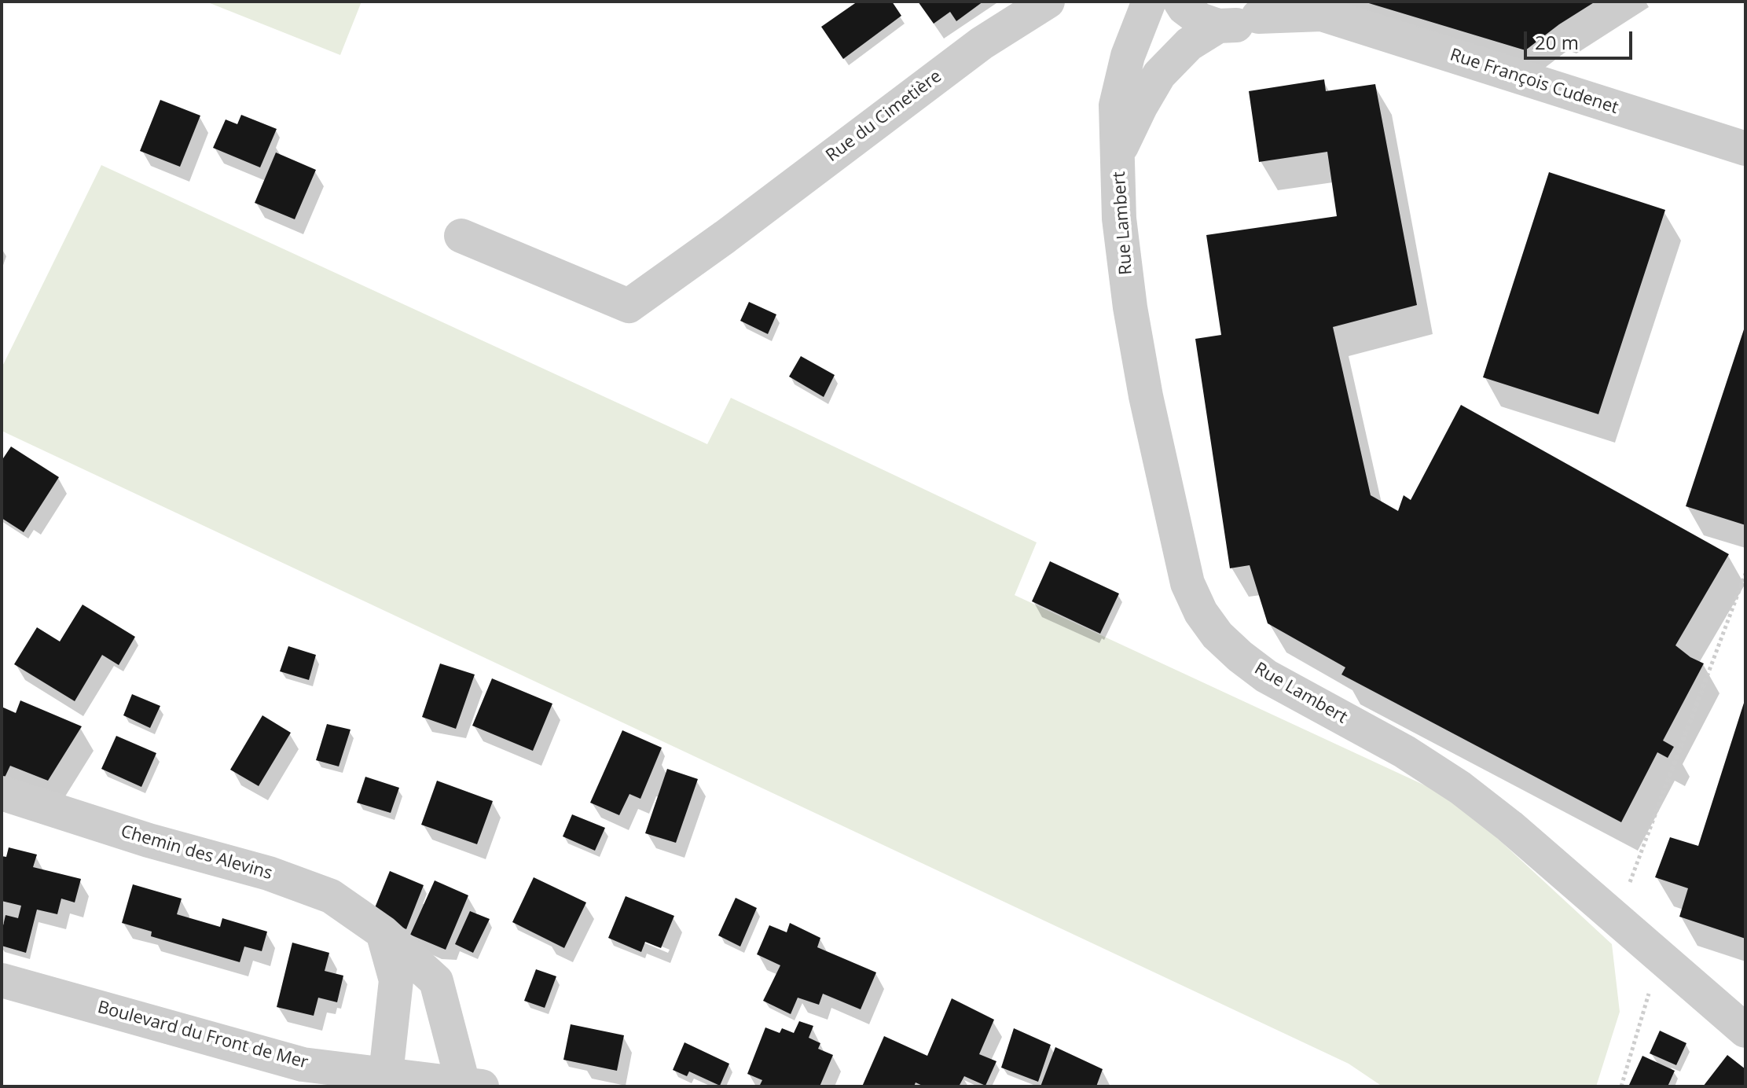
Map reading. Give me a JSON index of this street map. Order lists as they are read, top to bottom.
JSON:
{
  "streets": {
    "street": [
      "Rue François Cudenet",
      "Rue du Cimetière",
      "Rue Lambert",
      "Chemin des Alevins",
      "Boulevard du Front de Mer"
    ]
  },
  "crossings": [
    ["Rue François Cudenet", "Rue Lambert"],
    ["Chemin des Alevins", "Boulevard du Front de Mer"]
  ],
  "scale_bar": "20 m"
}
